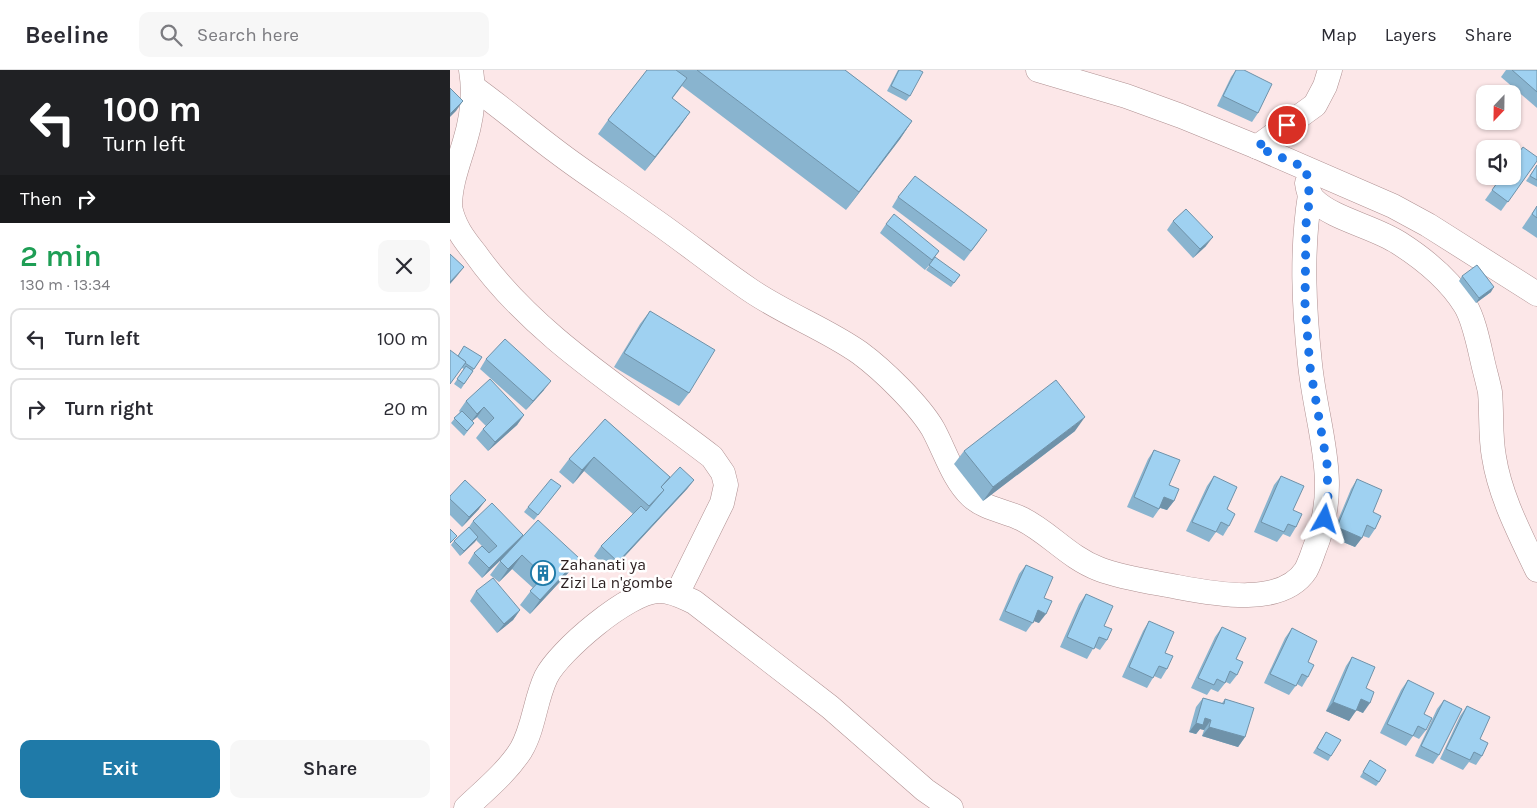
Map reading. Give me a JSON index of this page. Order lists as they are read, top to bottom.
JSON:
{
  "places": {
    "building": ["Zahanati ya Zizi La n'gombe"]
  },
  "north": "bottom",
  "page": {
    "header": "Beeline",
    "search": "Search here",
    "nav": ["Map", "Layers", "Share"],
    "turn": ["100 m", "Turn left"],
    "then": "Then",
    "heading": ["2 min", "130 m · 13:34"],
    "list": [
      {
        "name": "Turn left",
        "value": "100 m"
      },
      {
        "name": "Turn right",
        "value": "20 m"
      }
    ],
    "buttons": ["Exit", "Share"]
  }
}
